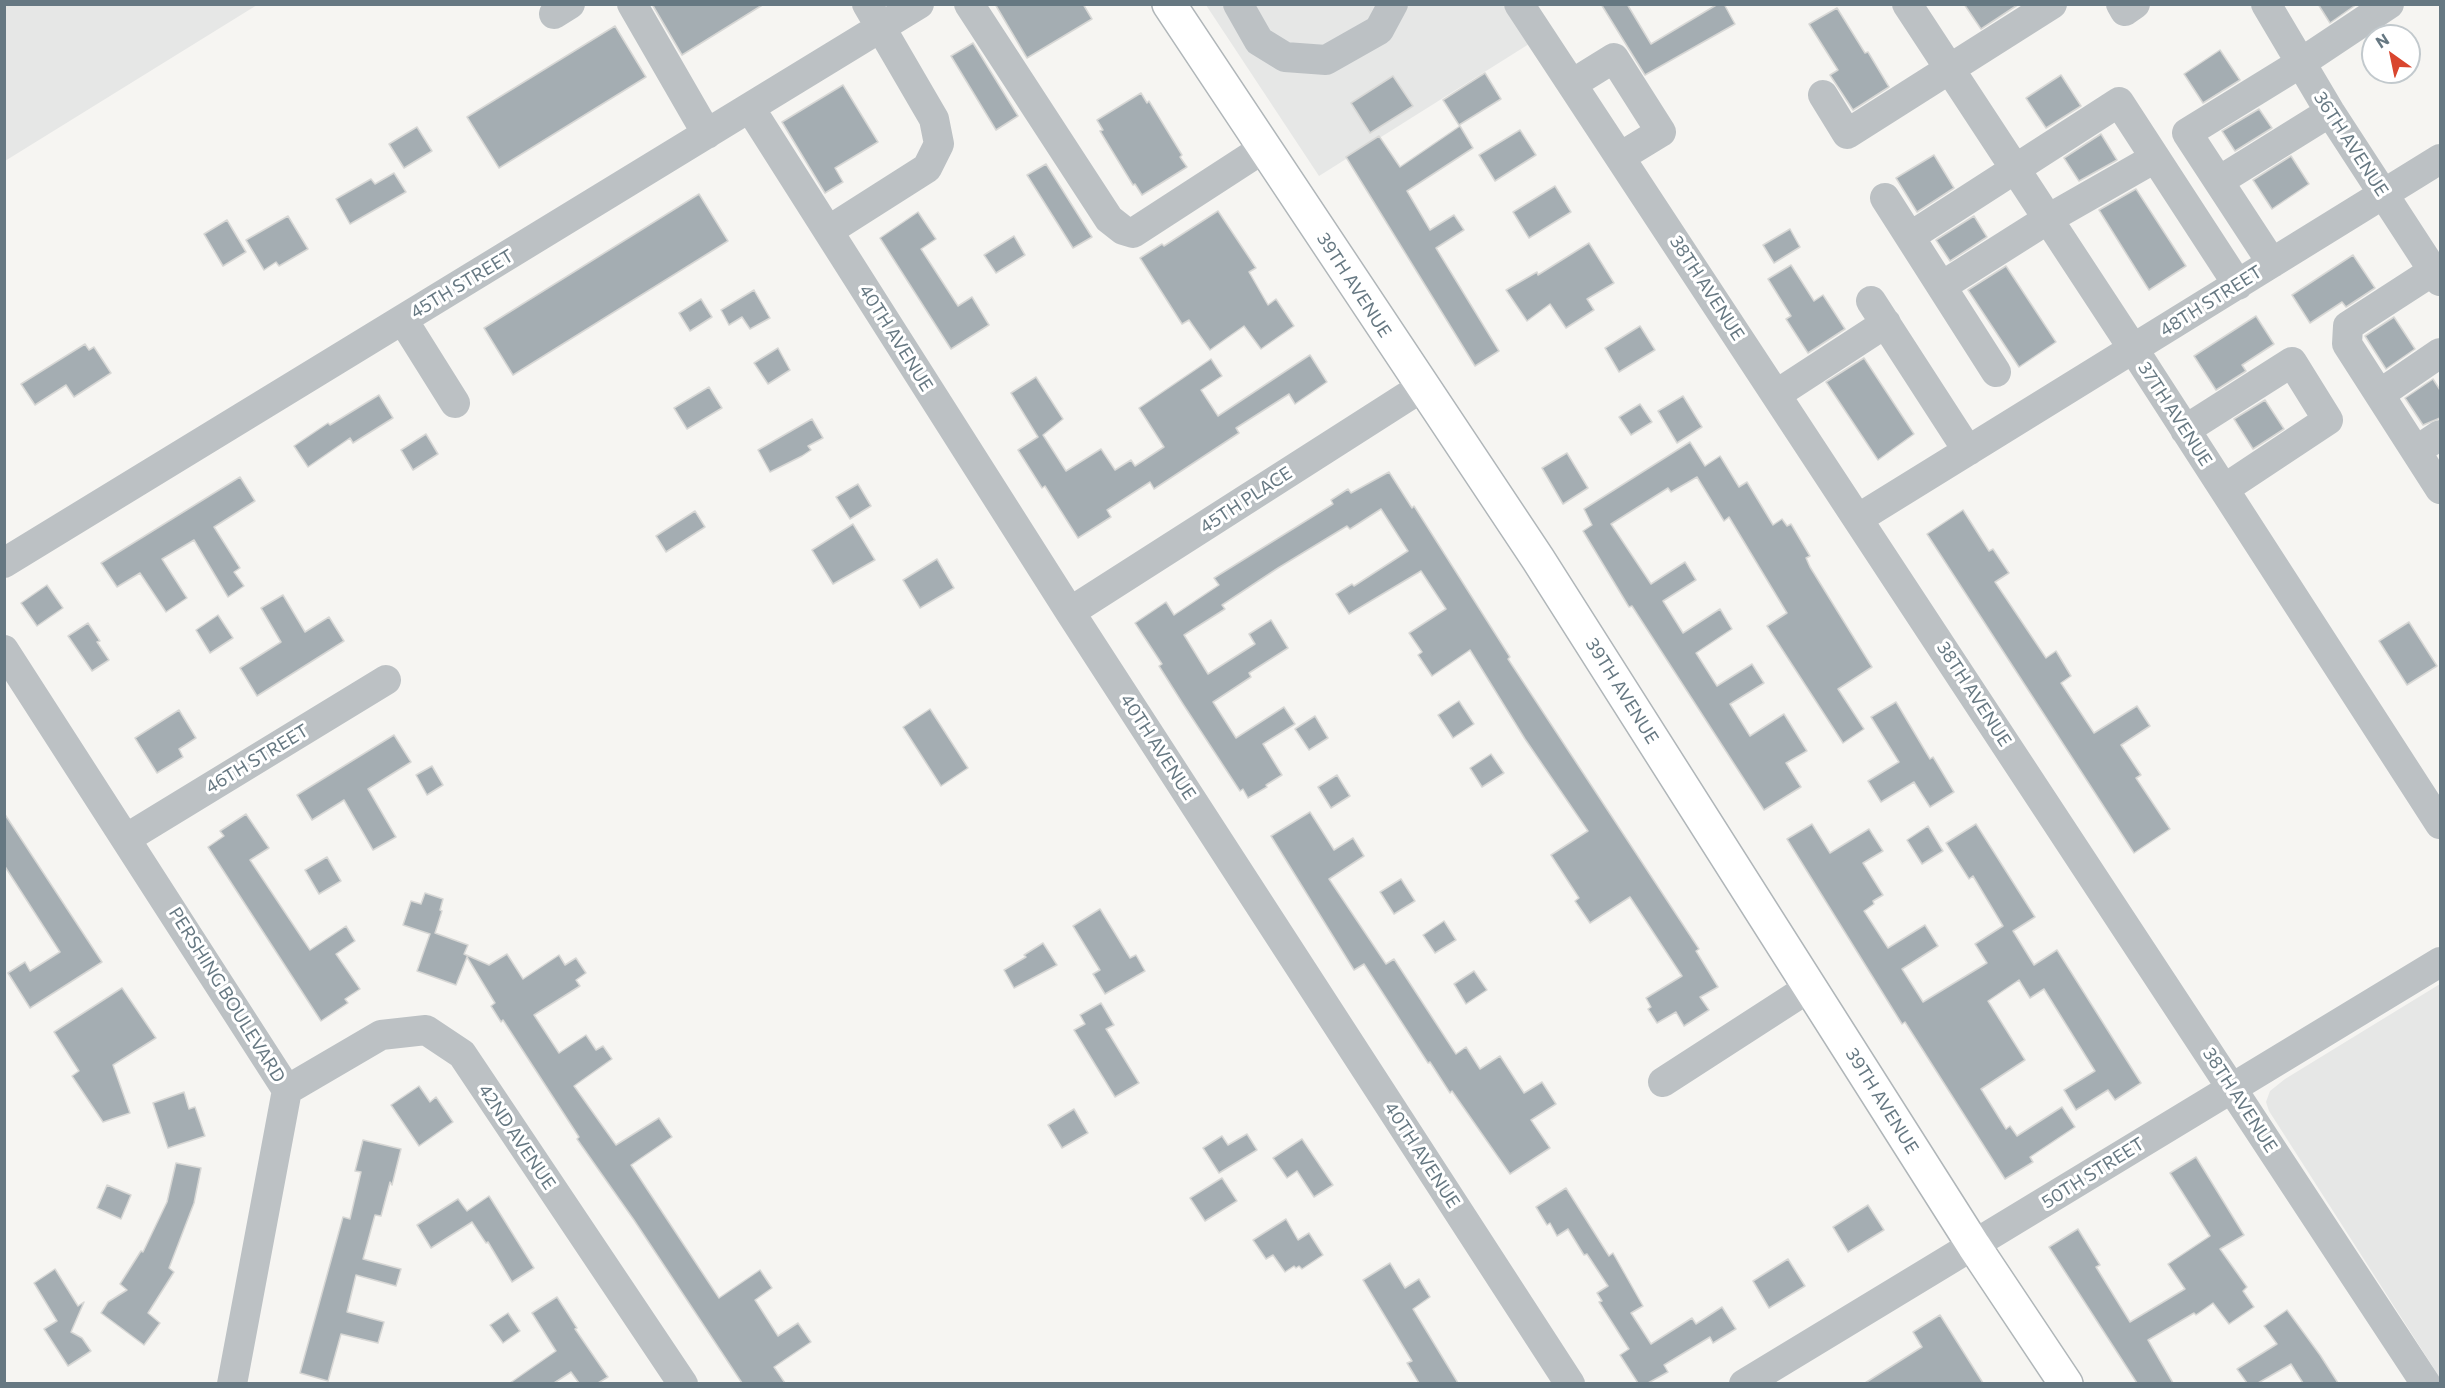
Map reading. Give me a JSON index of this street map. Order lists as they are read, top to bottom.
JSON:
{
  "streets": {
    "main road": ["39TH AVENUE"],
    "street": [
      "36TH AVENUE",
      "45TH STREET",
      "38TH AVENUE",
      "48TH STREET",
      "40TH AVENUE",
      "37TH AVENUE",
      "45TH PLACE",
      "46TH STREET",
      "PERSHING BOULEVARD",
      "42ND AVENUE",
      "50TH STREET"
    ]
  },
  "crossings": [
    ["36TH AVENUE", "48TH STREET"],
    ["45TH STREET", "40TH AVENUE"],
    ["39TH AVENUE", "45TH PLACE"],
    ["39TH AVENUE", "50TH STREET"],
    ["38TH AVENUE", "48TH STREET"],
    ["38TH AVENUE", "50TH STREET"],
    ["48TH STREET", "37TH AVENUE"],
    ["40TH AVENUE", "45TH PLACE"],
    ["46TH STREET", "PERSHING BOULEVARD"],
    ["PERSHING BOULEVARD", "42ND AVENUE"]
  ],
  "north": "top left"
}
